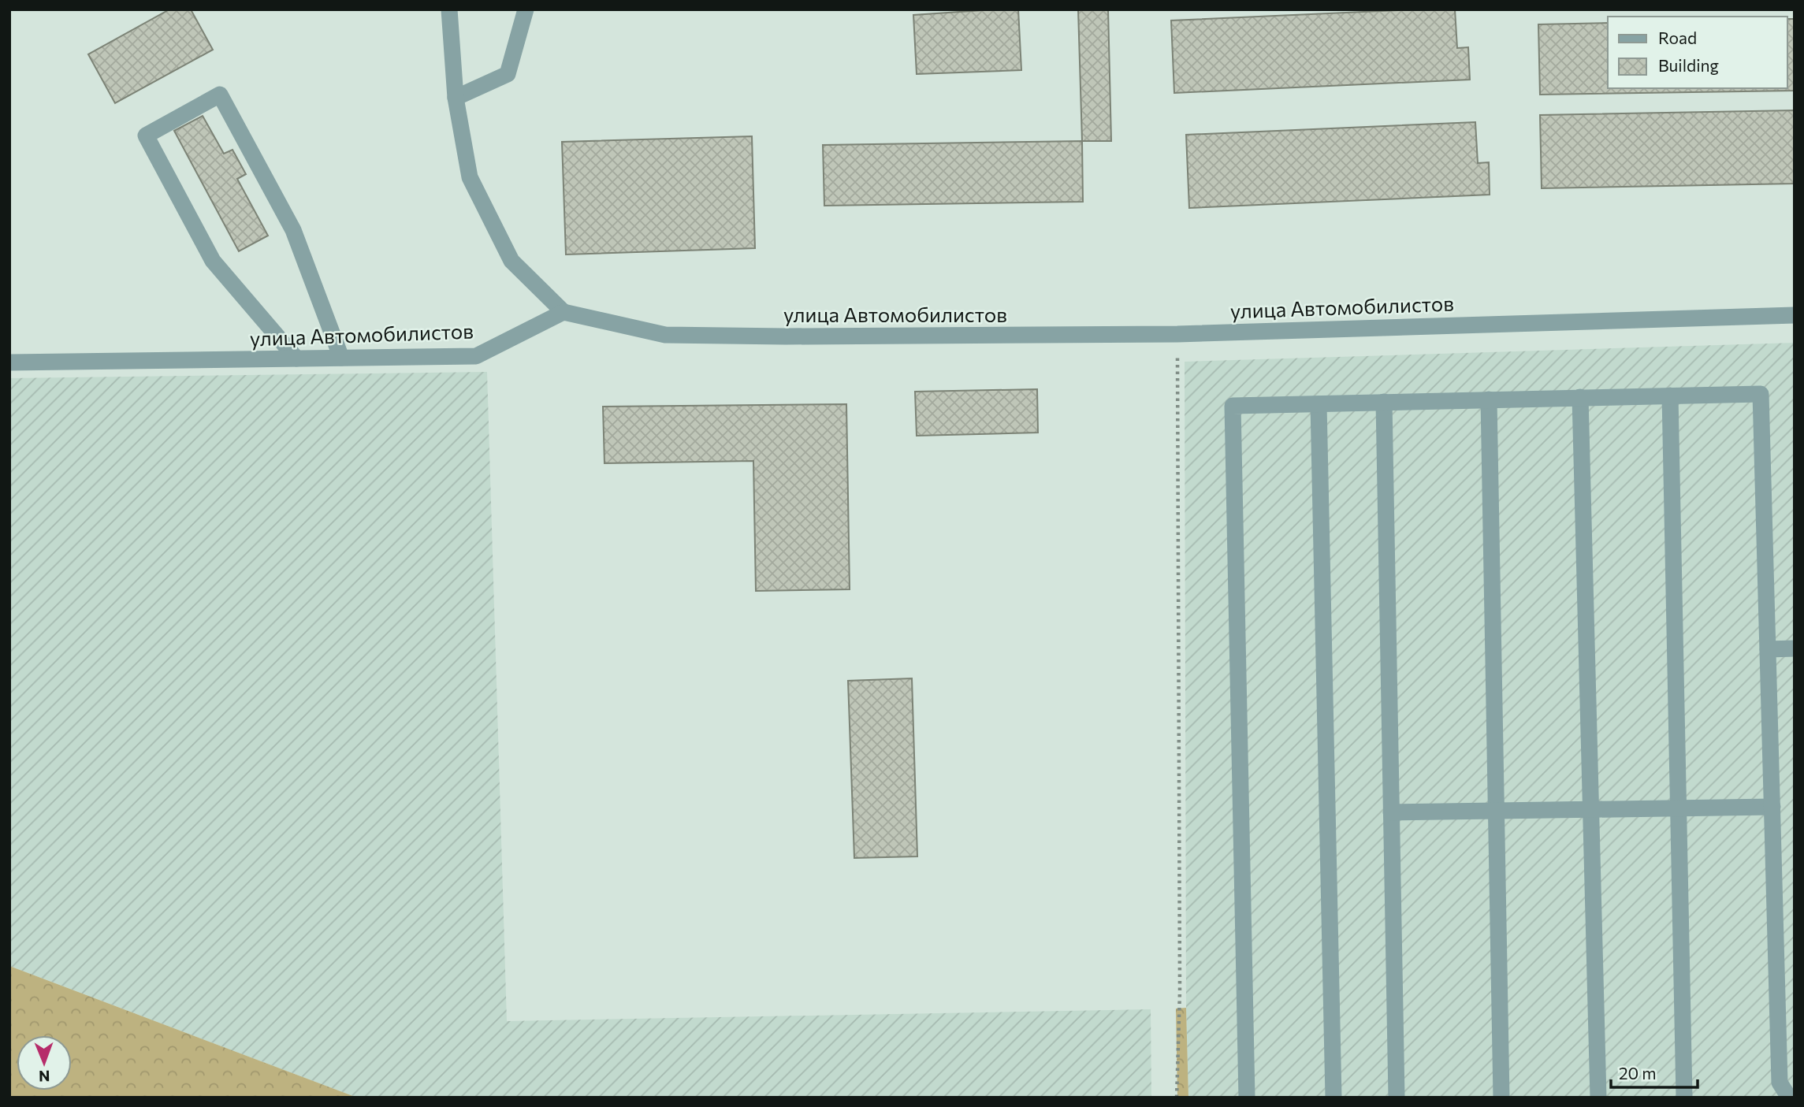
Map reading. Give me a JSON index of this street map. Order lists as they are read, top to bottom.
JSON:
{
  "streets": {
    "street": ["улица Автомобилистов"]
  },
  "legend": ["Road", "Building"],
  "scale_bar": "20 m",
  "north": "bottom"
}
